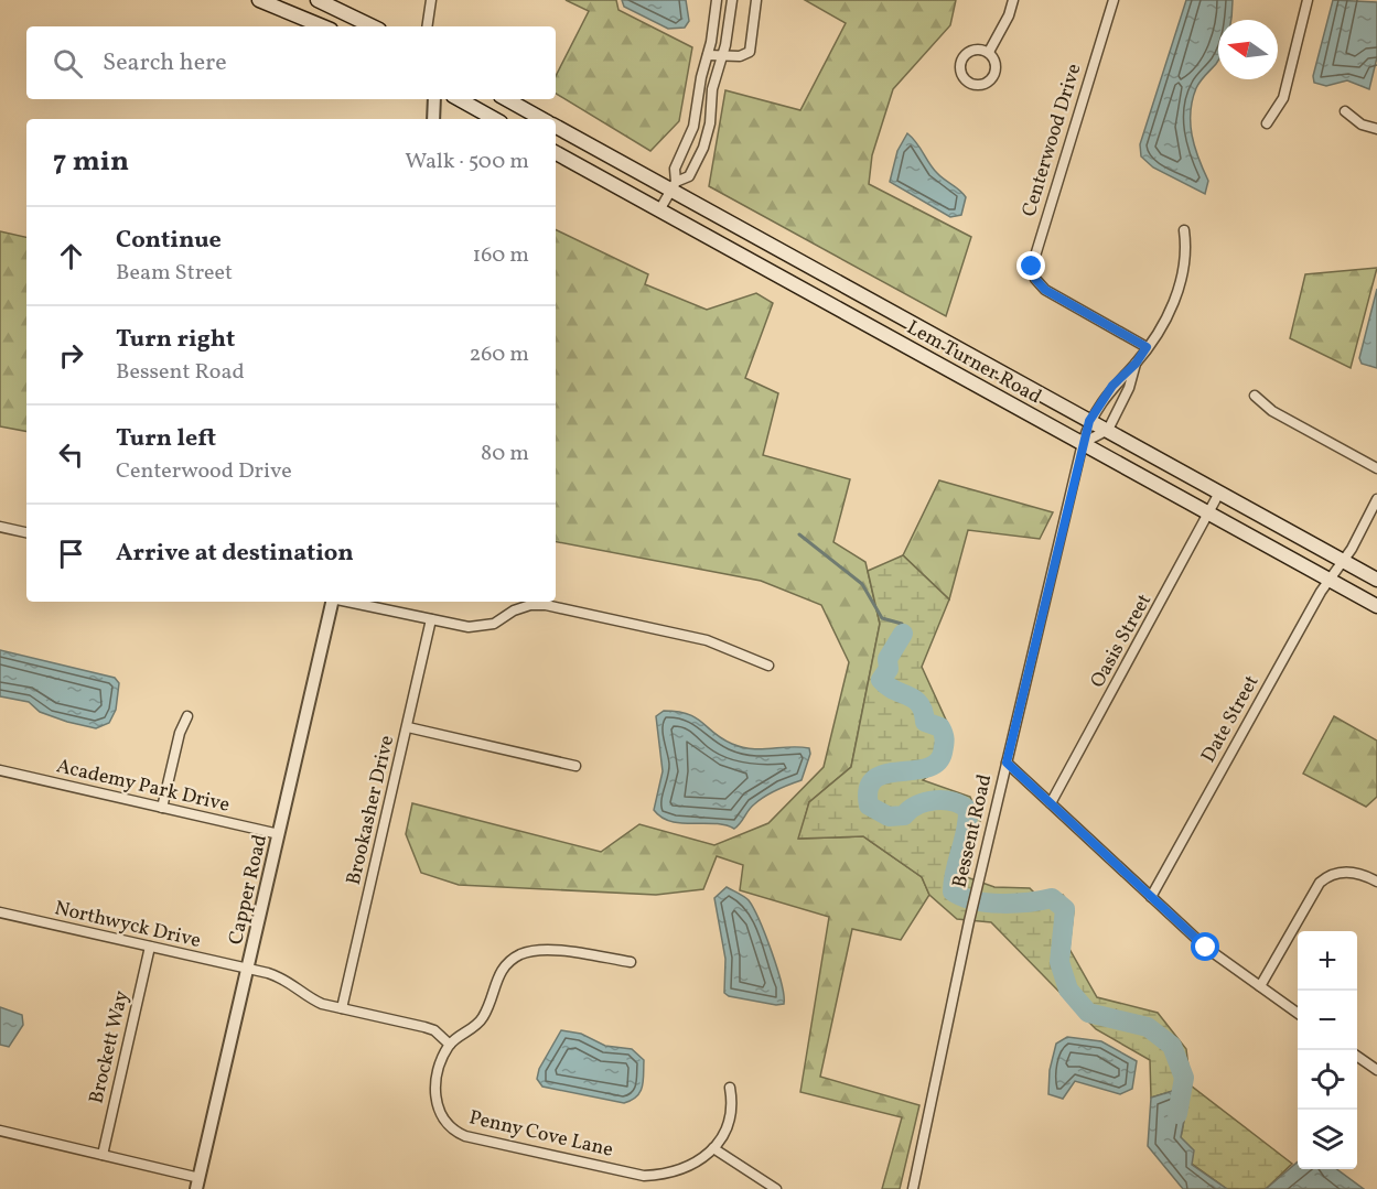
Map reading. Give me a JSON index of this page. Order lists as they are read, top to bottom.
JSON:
{
  "streets": {
    "main road": ["Lem Turner Road"],
    "street": [
      "Centerwood Drive",
      "Oasis Street",
      "Date Street",
      "Academy Park Drive",
      "Brookasher Drive",
      "Bessent Road",
      "Capper Road",
      "Northwyck Drive",
      "Brockett Way",
      "Penny Cove Lane"
    ]
  },
  "crossings": [
    ["Centerwood Drive", "Bessent Road"],
    ["Lem Turner Road", "Oasis Street"],
    ["Lem Turner Road", "Date Street"],
    ["Lem Turner Road", "Bessent Road"],
    ["Academy Park Drive", "Capper Road"],
    ["Brookasher Drive", "Northwyck Drive"],
    ["Capper Road", "Northwyck Drive"],
    ["Northwyck Drive", "Brockett Way"],
    ["Northwyck Drive", "Penny Cove Lane"]
  ],
  "north": "left",
  "page": {
    "search": "Search here",
    "heading": ["7 min", "Walk · 500 m"],
    "list": [
      ["Continue", "Beam Street", "160 m"],
      ["Turn right", "Bessent Road", "260 m"],
      ["Turn left", "Centerwood Drive", "80 m"],
      "Arrive at destination"
    ],
    "map_buttons": ["+", "−"]
  }
}
